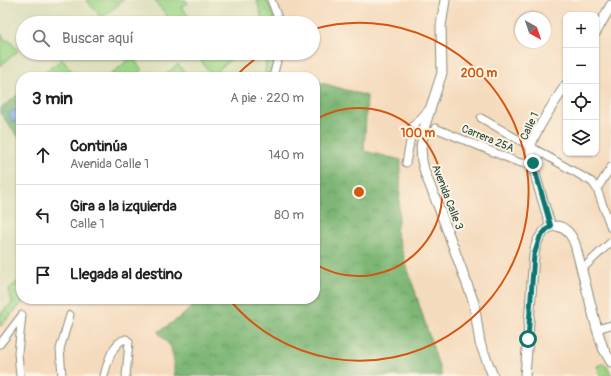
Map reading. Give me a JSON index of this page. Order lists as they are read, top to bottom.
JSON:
{
  "streets": {
    "street": ["Calle 1", "Carrera 25A", "Avenida Calle 3"]
  },
  "crossings": [
    ["Calle 1", "Carrera 25A"]
  ],
  "north": "bottom right",
  "page": {
    "map_buttons": ["+", "−"],
    "search": "Buscar aquí",
    "heading": ["3 min", "A pie · 220 m"],
    "list": [
      ["Continúa", "Avenida Calle 1", "140 m"],
      ["Gira a la izquierda", "Calle 1", "80 m"],
      "Llegada al destino"
    ]
  },
  "rings": ["200 m", "100 m"]
}
